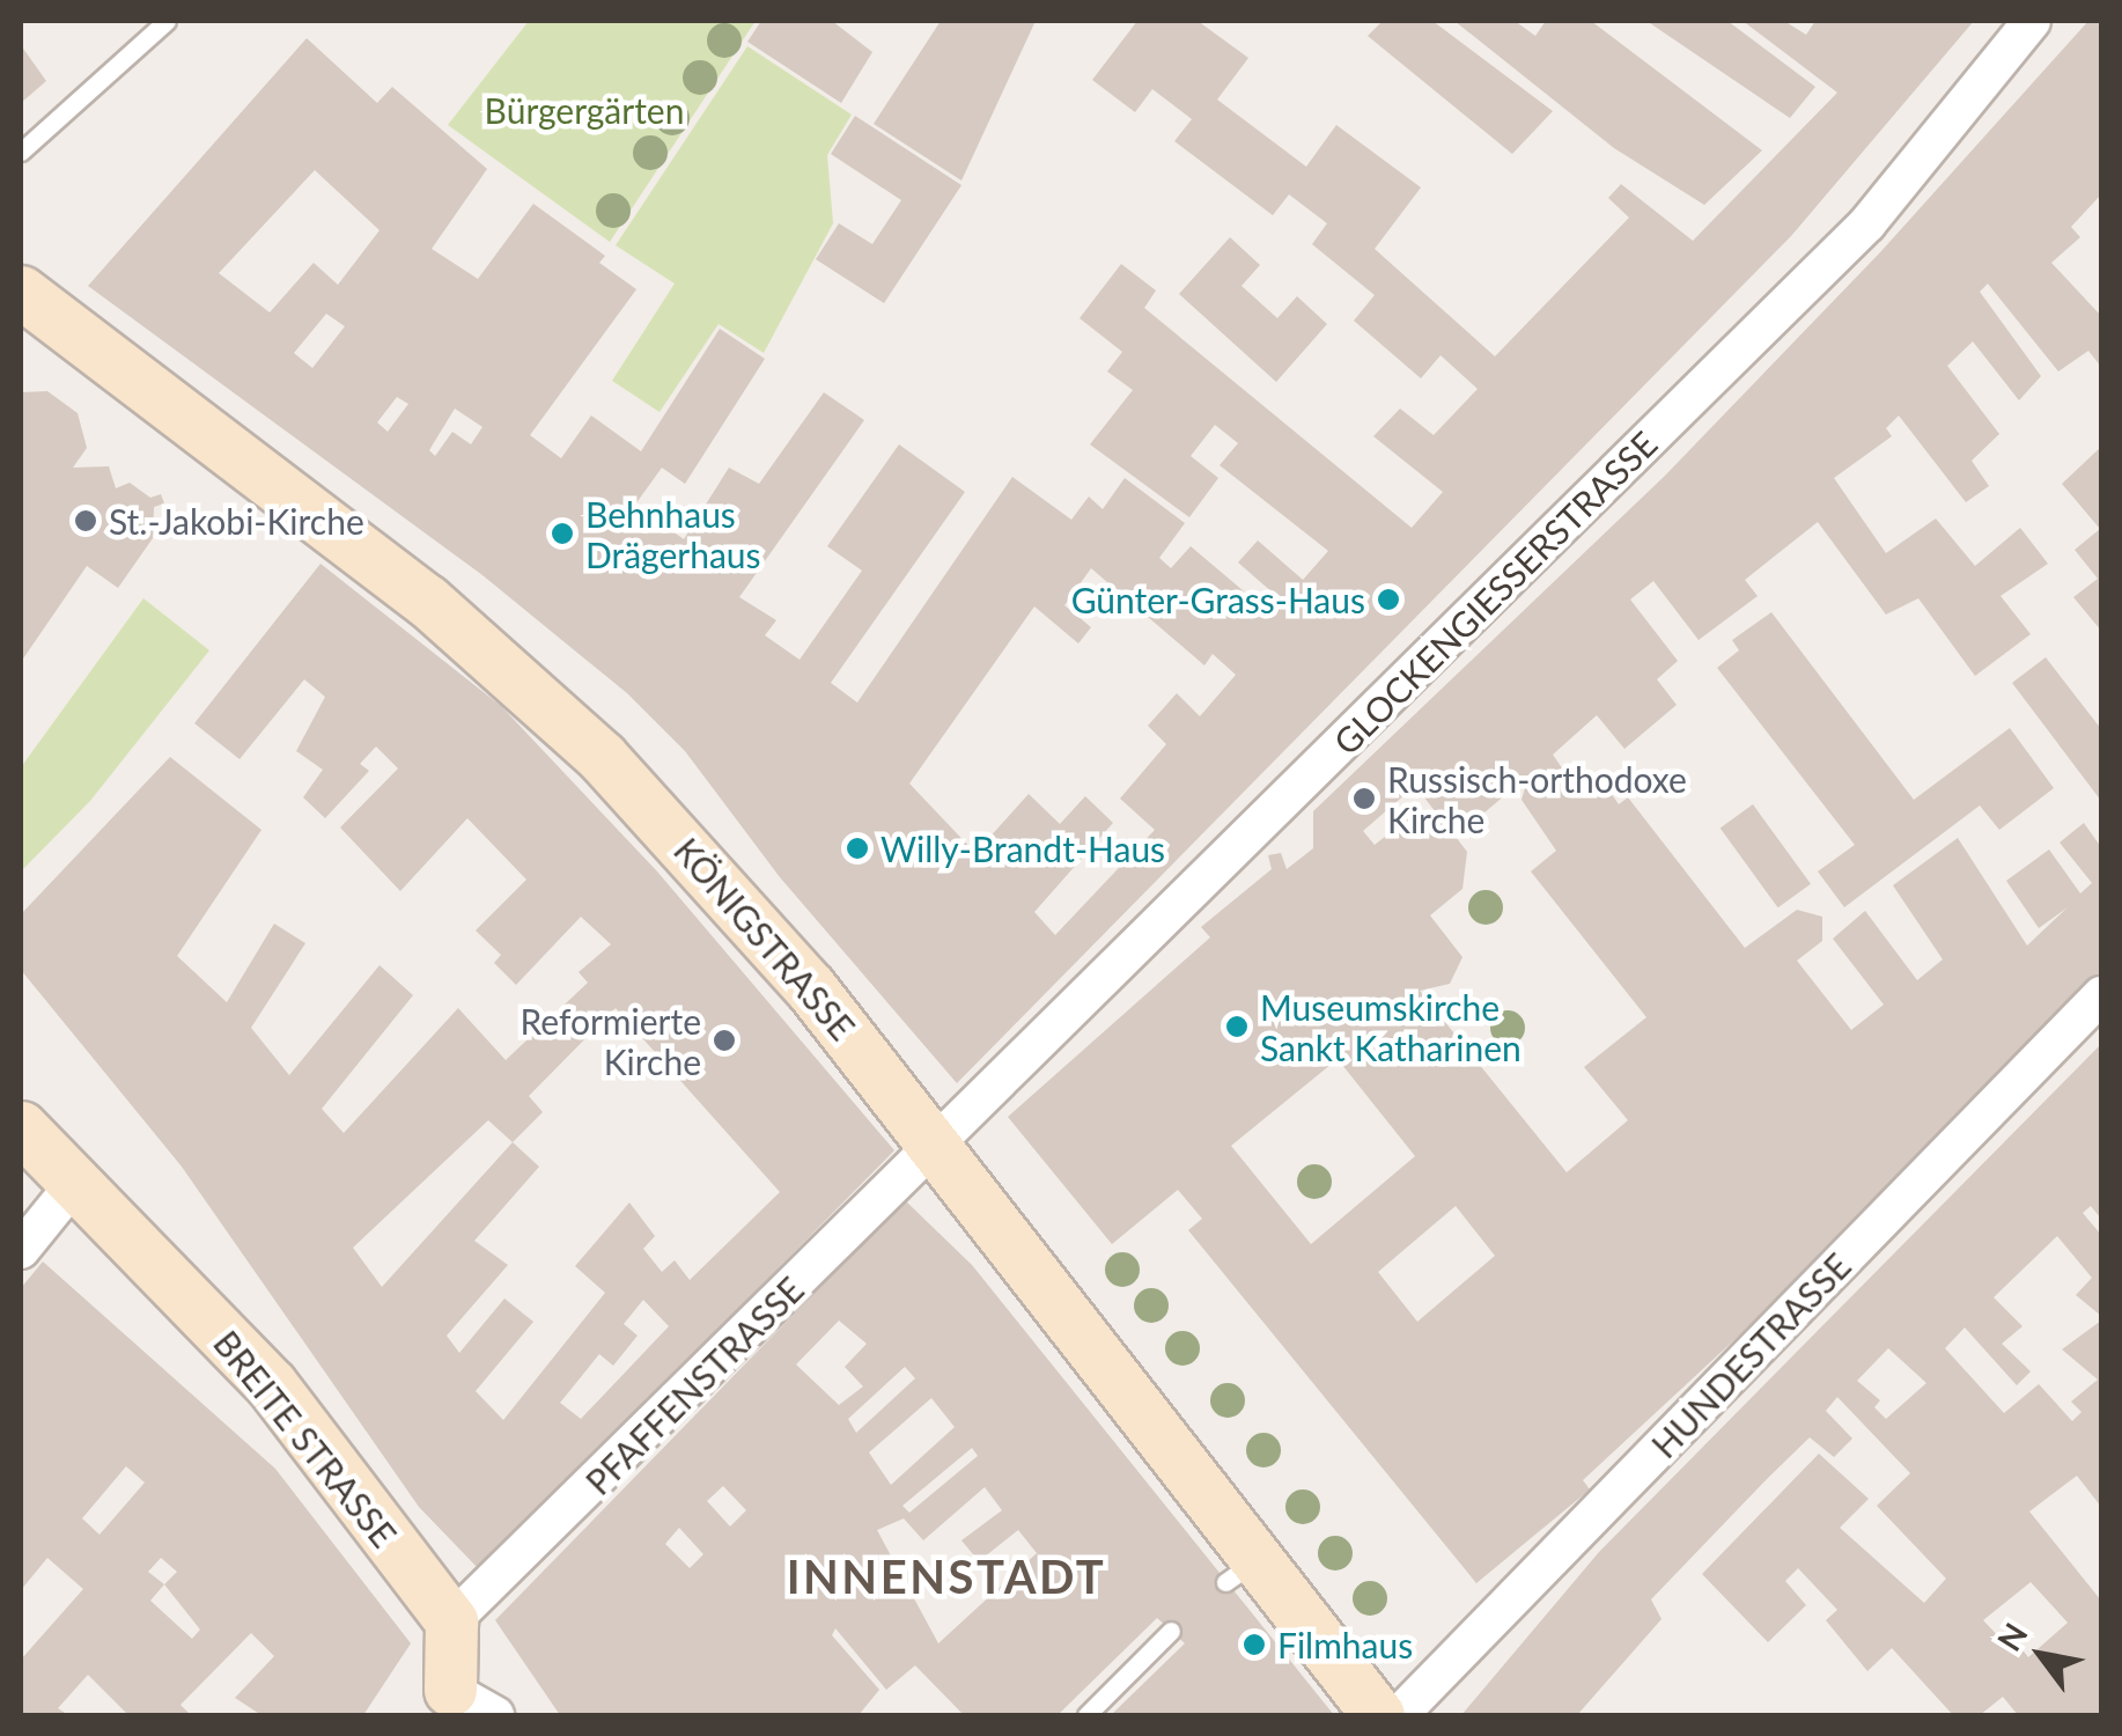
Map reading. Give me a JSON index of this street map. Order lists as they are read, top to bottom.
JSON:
{
  "streets": {
    "street": [
      "GLOCKENGIESSERSTRASSE",
      "KÖNIGSTRASSE",
      "HUNDESTRASSE",
      "PFAFFENSTRASSE",
      "BREITE STRASSE"
    ]
  },
  "crossings": [
    ["GLOCKENGIESSERSTRASSE", "KÖNIGSTRASSE"],
    ["GLOCKENGIESSERSTRASSE", "PFAFFENSTRASSE"],
    ["KÖNIGSTRASSE", "PFAFFENSTRASSE"],
    ["PFAFFENSTRASSE", "BREITE STRASSE"]
  ],
  "districts": ["INNENSTADT"],
  "parks": ["Bürgergärten"],
  "places": [
    "St.-Jakobi-Kirche",
    "Behnhaus Drägerhaus",
    "Günter-Grass-Haus",
    "Russisch-orthodoxe Kirche",
    "Willy-Brandt-Haus",
    "Museumskirche Sankt Katharinen",
    "Reformierte Kirche",
    "Filmhaus"
  ],
  "north": "top left"
}
